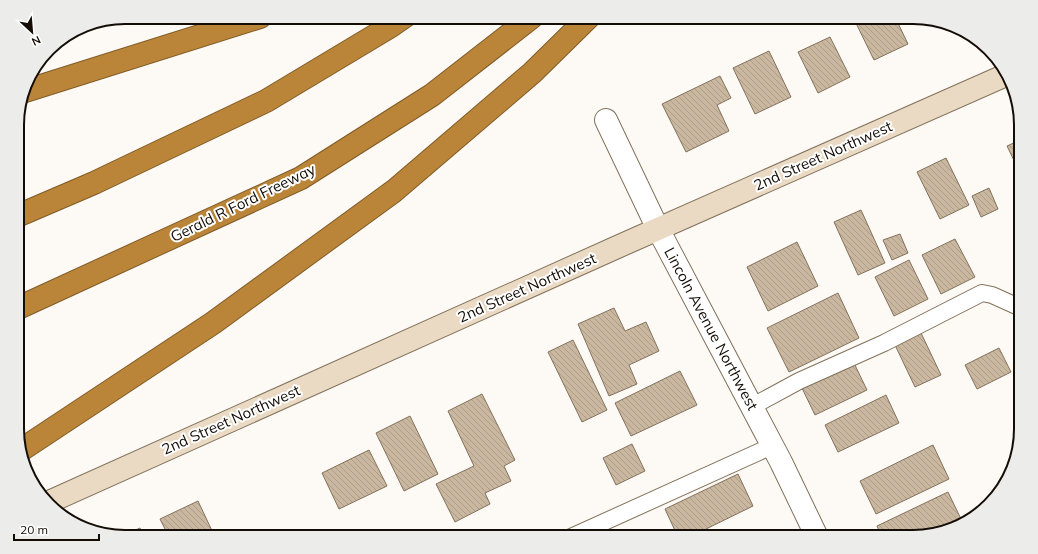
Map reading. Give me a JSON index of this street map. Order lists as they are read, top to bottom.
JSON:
{
  "streets": {
    "highway": ["Gerald R Ford Freeway"],
    "street": ["2nd Street Northwest", "Lincoln Avenue Northwest"]
  },
  "crossings": [
    ["2nd Street Northwest", "Lincoln Avenue Northwest"]
  ],
  "scale_bar": "20 m",
  "north": "bottom right"
}
